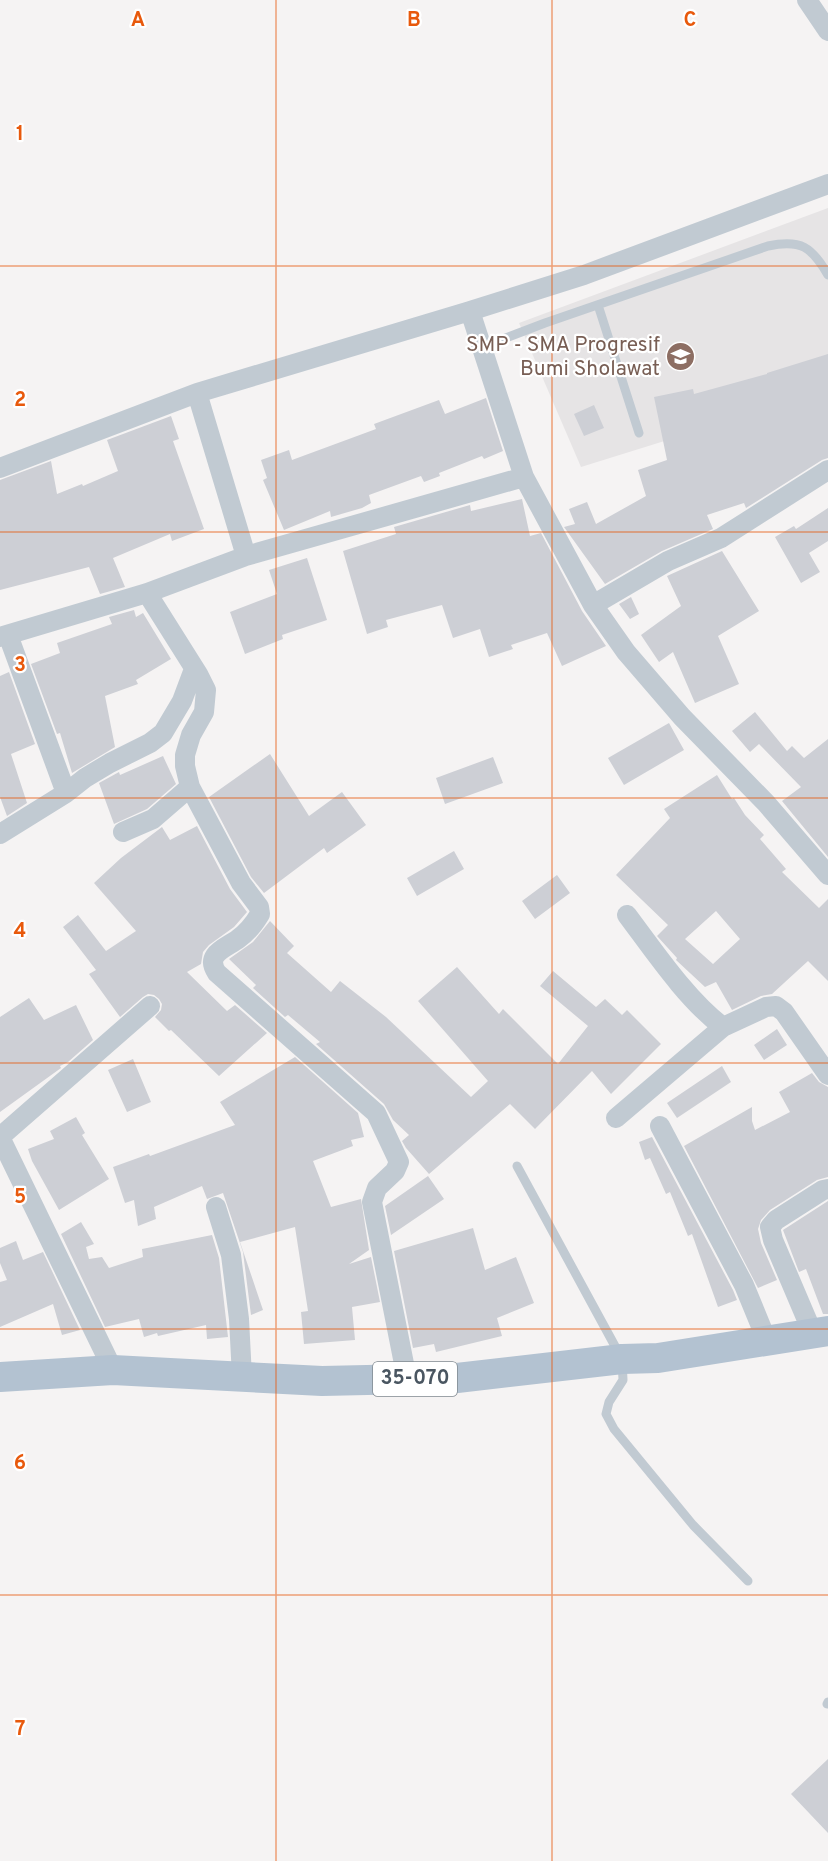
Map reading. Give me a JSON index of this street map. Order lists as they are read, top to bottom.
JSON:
{
  "streets": {
    "main road": ["35-070"]
  },
  "places": {
    "school or university": ["SMP - SMA Progresif Bumi Sholawat"]
  },
  "grid": {
    "columns": ["A", "B", "C"],
    "rows": [
      "1",
      "2",
      "3",
      "4",
      "5",
      "6",
      "7"
    ]
  }
}
